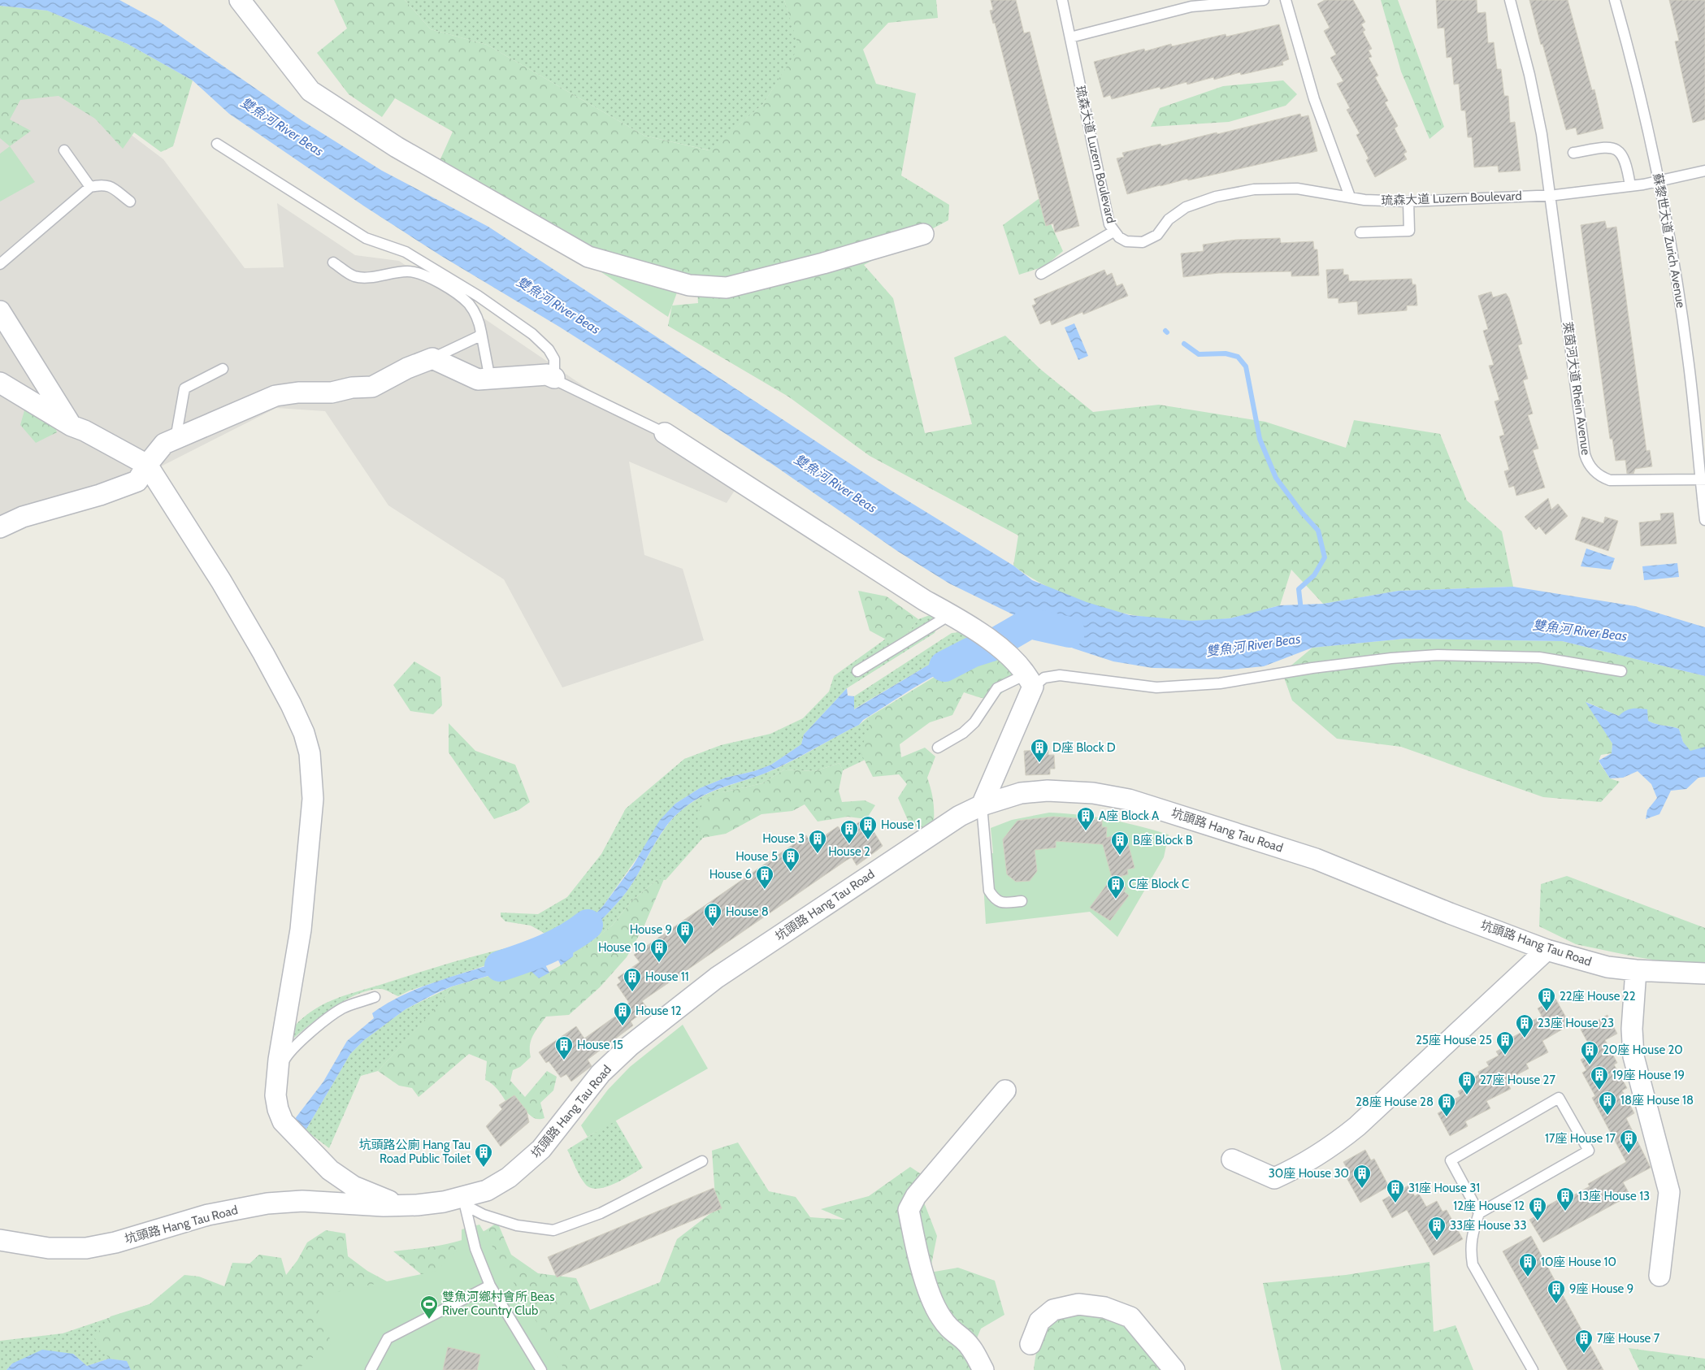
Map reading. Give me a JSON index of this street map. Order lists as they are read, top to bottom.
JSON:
{
  "streets": {
    "street": ["坑頭路 Hang Tau Road"],
    "lane": ["琉森大道 Luzern Boulevard", "蘇黎世大道 Zurich Avenue", "萊茵河大道 Rhein Avenue"]
  },
  "crossings": [
    ["琉森大道 Luzern Boulevard", "蘇黎世大道 Zurich Avenue"],
    ["琉森大道 Luzern Boulevard", "萊茵河大道 Rhein Avenue"],
    ["蘇黎世大道 Zurich Avenue", "萊茵河大道 Rhein Avenue"]
  ],
  "water": ["雙魚河 River Beas"],
  "places": {
    "building": [
      "D座 Block D",
      "A座 Block A",
      "House 1",
      "House 2",
      "House 3",
      "B座 Block B",
      "House 5",
      "House 6",
      "C座 Block C",
      "House 8",
      "House 9",
      "House 10",
      "House 11",
      "22座 House 22",
      "House 12",
      "23座 House 23",
      "25座 House 25",
      "House 15",
      "20座 House 20",
      "19座 House 19",
      "27座 House 27",
      "18座 House 18",
      "28座 House 28",
      "17座 House 17",
      "坑頭路公廁 Hang Tau Road Public Toilet",
      "30座 House 30",
      "31座 House 31",
      "13座 House 13",
      "12座 House 12",
      "33座 House 33",
      "10座 House 10",
      "9座 House 9",
      "7座 House 7"
    ],
    "sports": ["雙魚河鄉村會所 Beas River Country Club"]
  }
}
